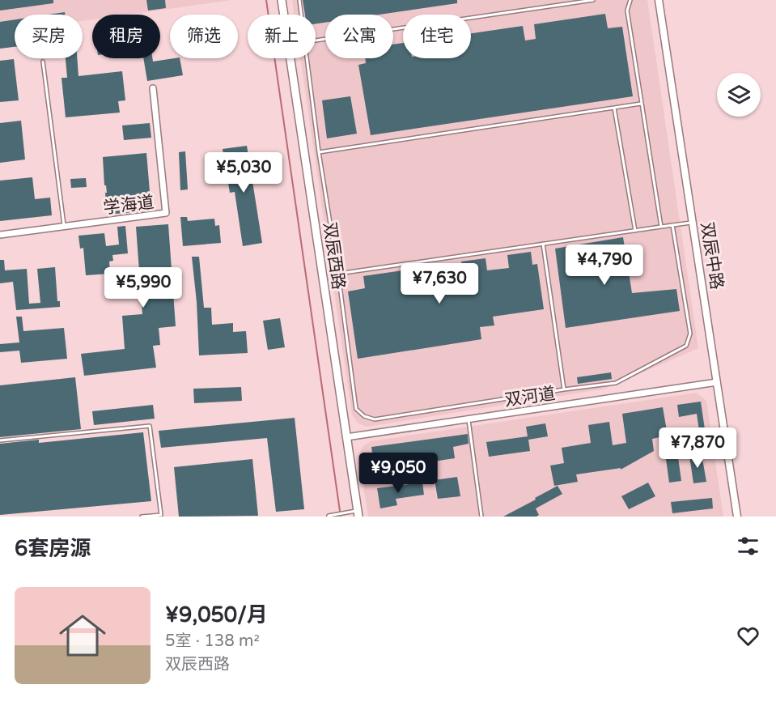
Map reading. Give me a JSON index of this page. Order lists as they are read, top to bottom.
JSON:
{
  "streets": {
    "main road": ["双辰西路"],
    "street": ["学海道", "双辰中路", "双河道"]
  },
  "crossings": [
    ["双辰西路", "双河道"],
    ["双辰中路", "双河道"]
  ],
  "page": {
    "chip": [
      "买房",
      "租房",
      "筛选",
      "新上",
      "公寓",
      "住宅"
    ],
    "price": [
      "¥5,030",
      "¥4,790",
      "¥7,630",
      "¥5,990",
      "¥7,870",
      "¥9,050"
    ],
    "heading": "6套房源",
    "list": [
      {
        "name": "¥9,050/月",
        "note": "5室 · 138 m² · 双辰西路"
      }
    ]
  }
}
